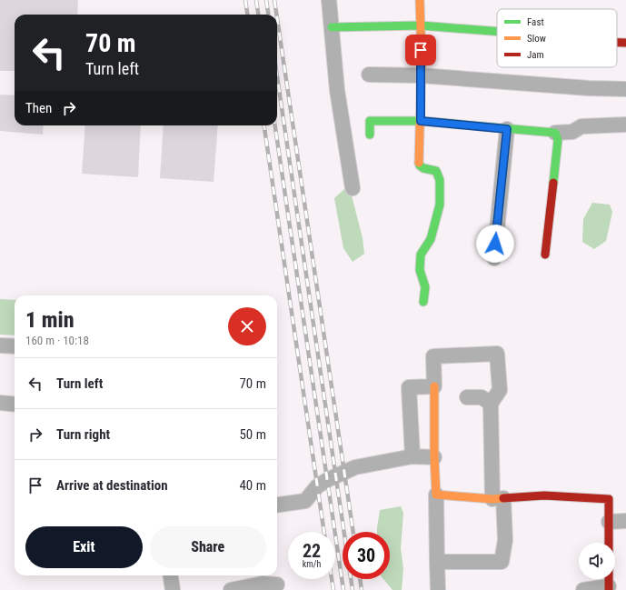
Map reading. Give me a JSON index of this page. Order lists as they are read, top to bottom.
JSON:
{
  "legend": ["Fast", "Slow", "Jam"],
  "page": {
    "turn": ["70 m", "Turn left"],
    "then": "Then",
    "heading": ["1 min", "160 m · 10:18"],
    "list": [
      {
        "name": "Turn left",
        "value": "70 m"
      },
      {
        "name": "Turn right",
        "value": "50 m"
      },
      {
        "name": "Arrive at destination",
        "value": "40 m"
      }
    ],
    "buttons": ["Exit", "Share"],
    "speed": "22 km/h",
    "limit": "30"
  }
}
